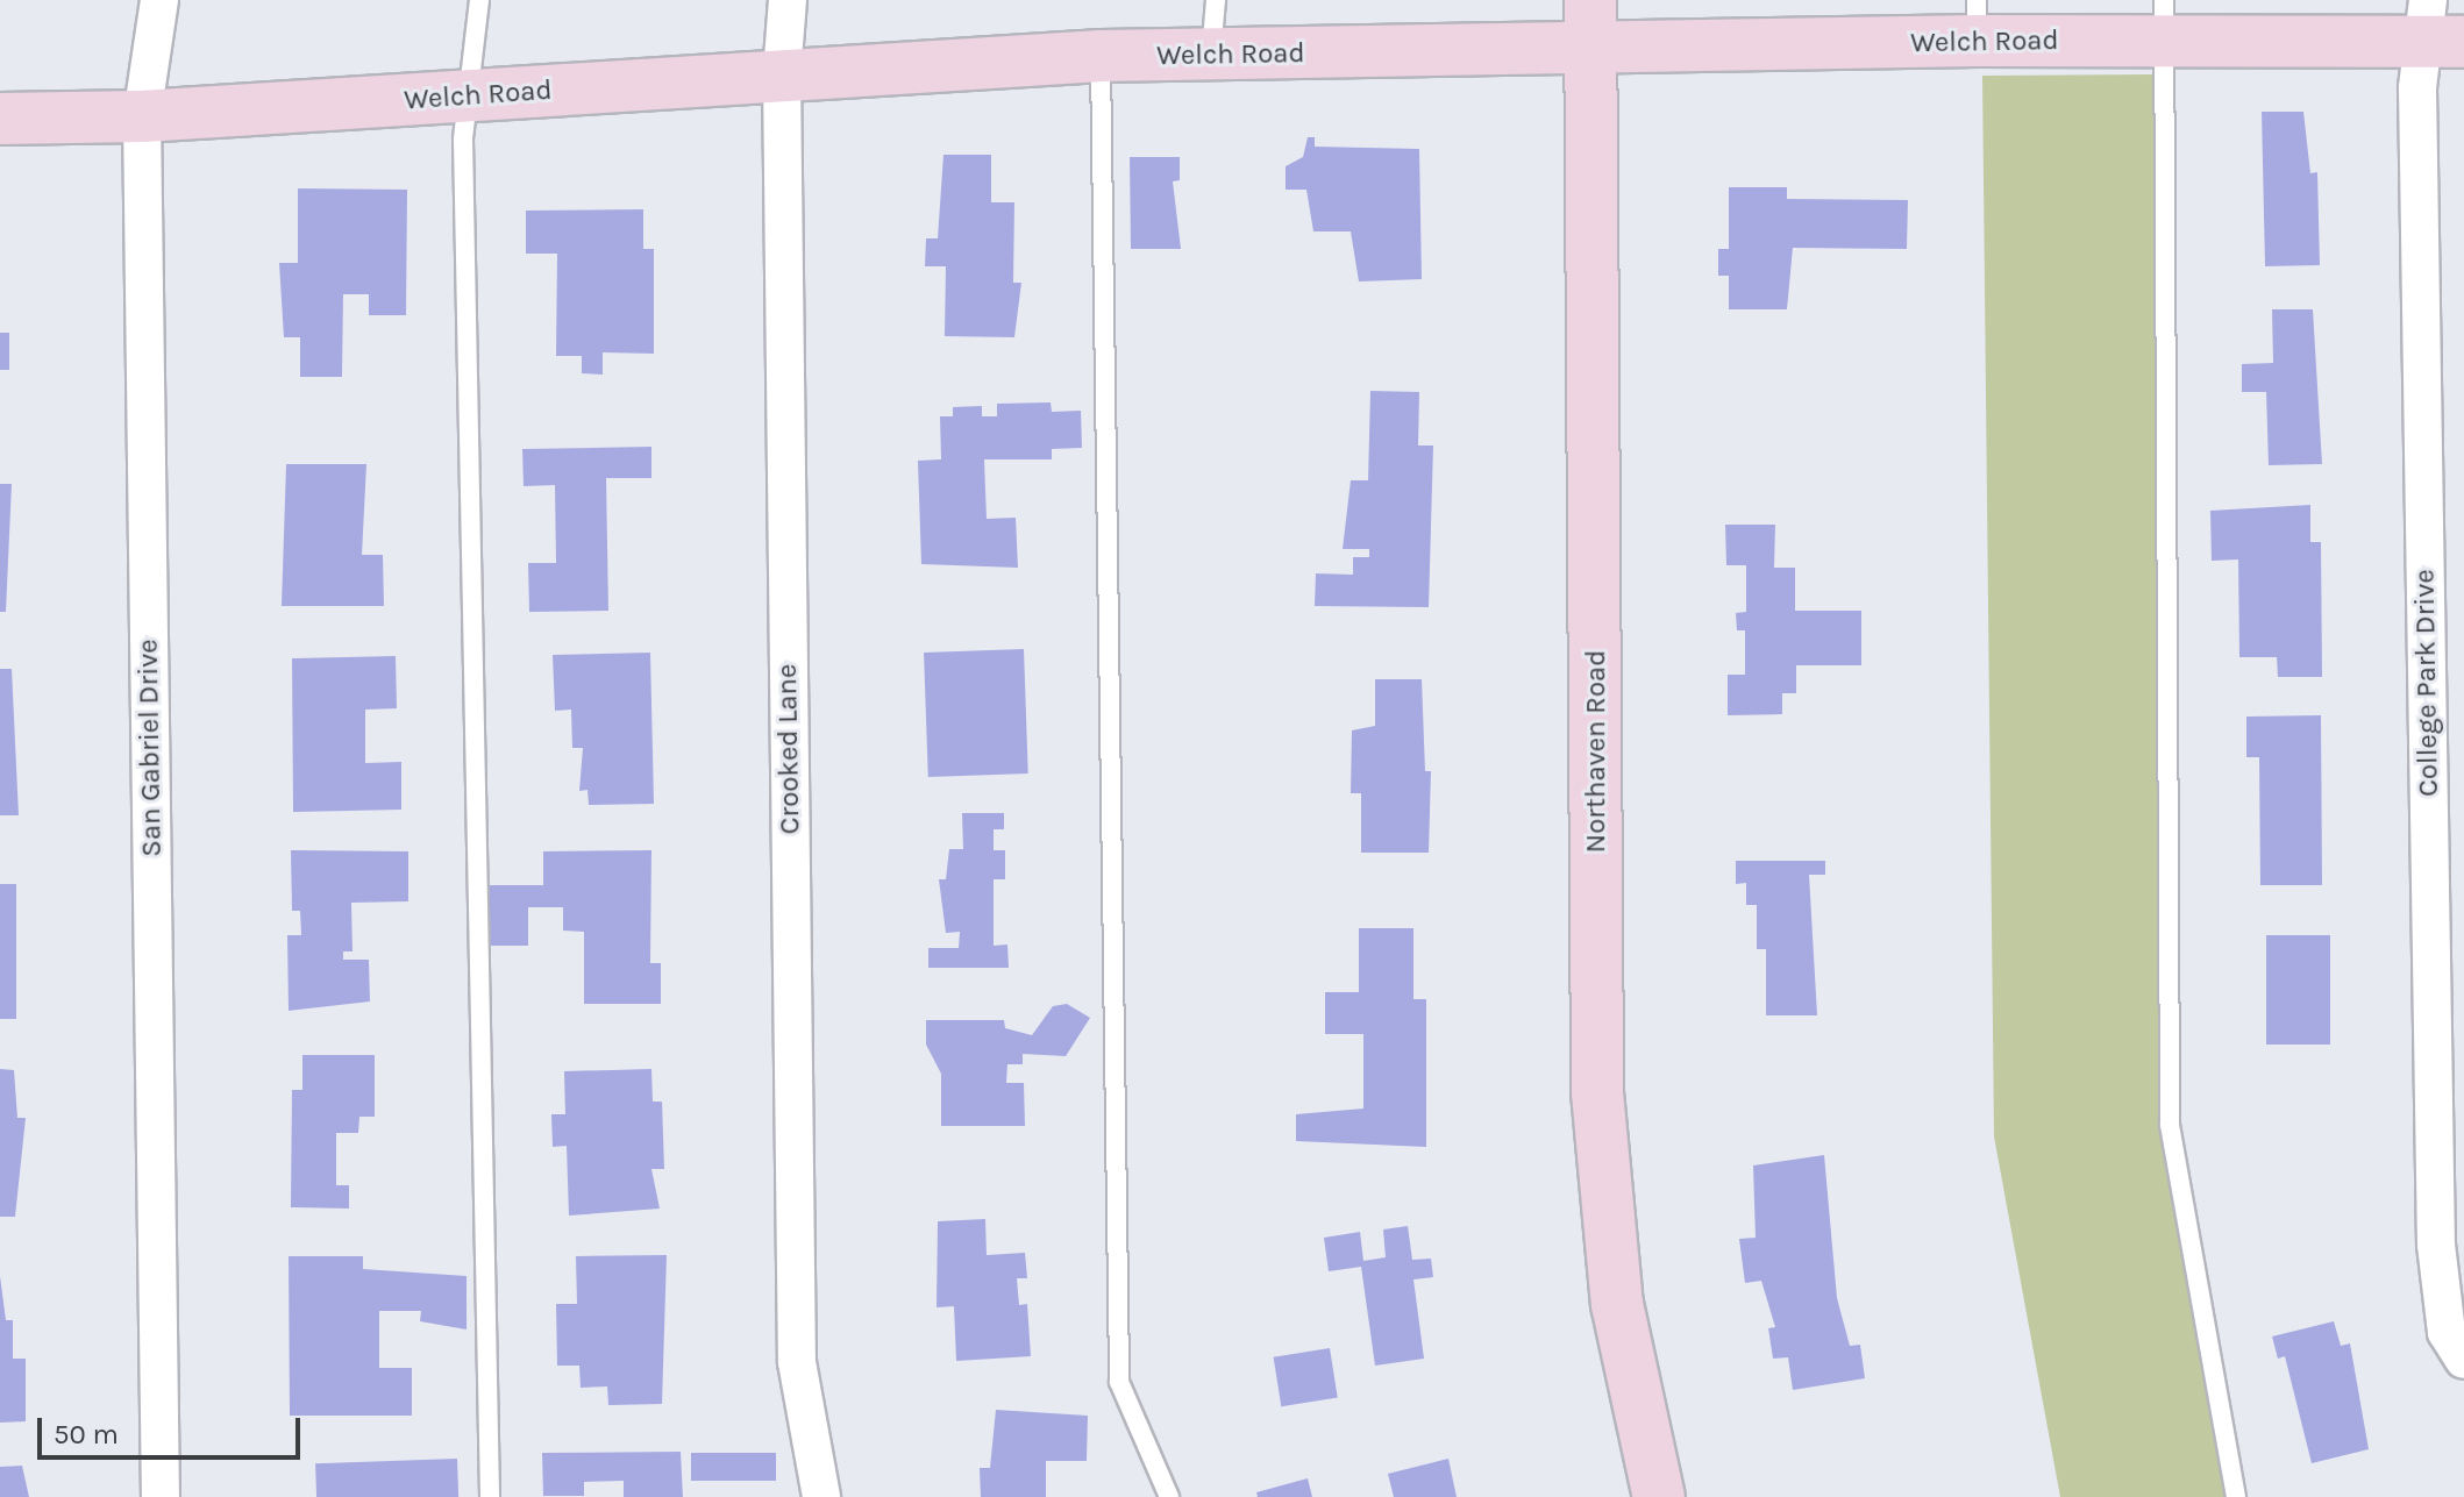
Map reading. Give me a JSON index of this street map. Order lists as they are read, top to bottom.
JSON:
{
  "streets": {
    "street": [
      "Welch Road",
      "College Park Drive",
      "San Gabriel Drive",
      "Crooked Lane",
      "Northaven Road"
    ]
  },
  "crossings": [
    ["Welch Road", "College Park Drive"],
    ["Welch Road", "San Gabriel Drive"],
    ["Welch Road", "Crooked Lane"],
    ["Welch Road", "Northaven Road"]
  ],
  "scale_bar": "50 m"
}
